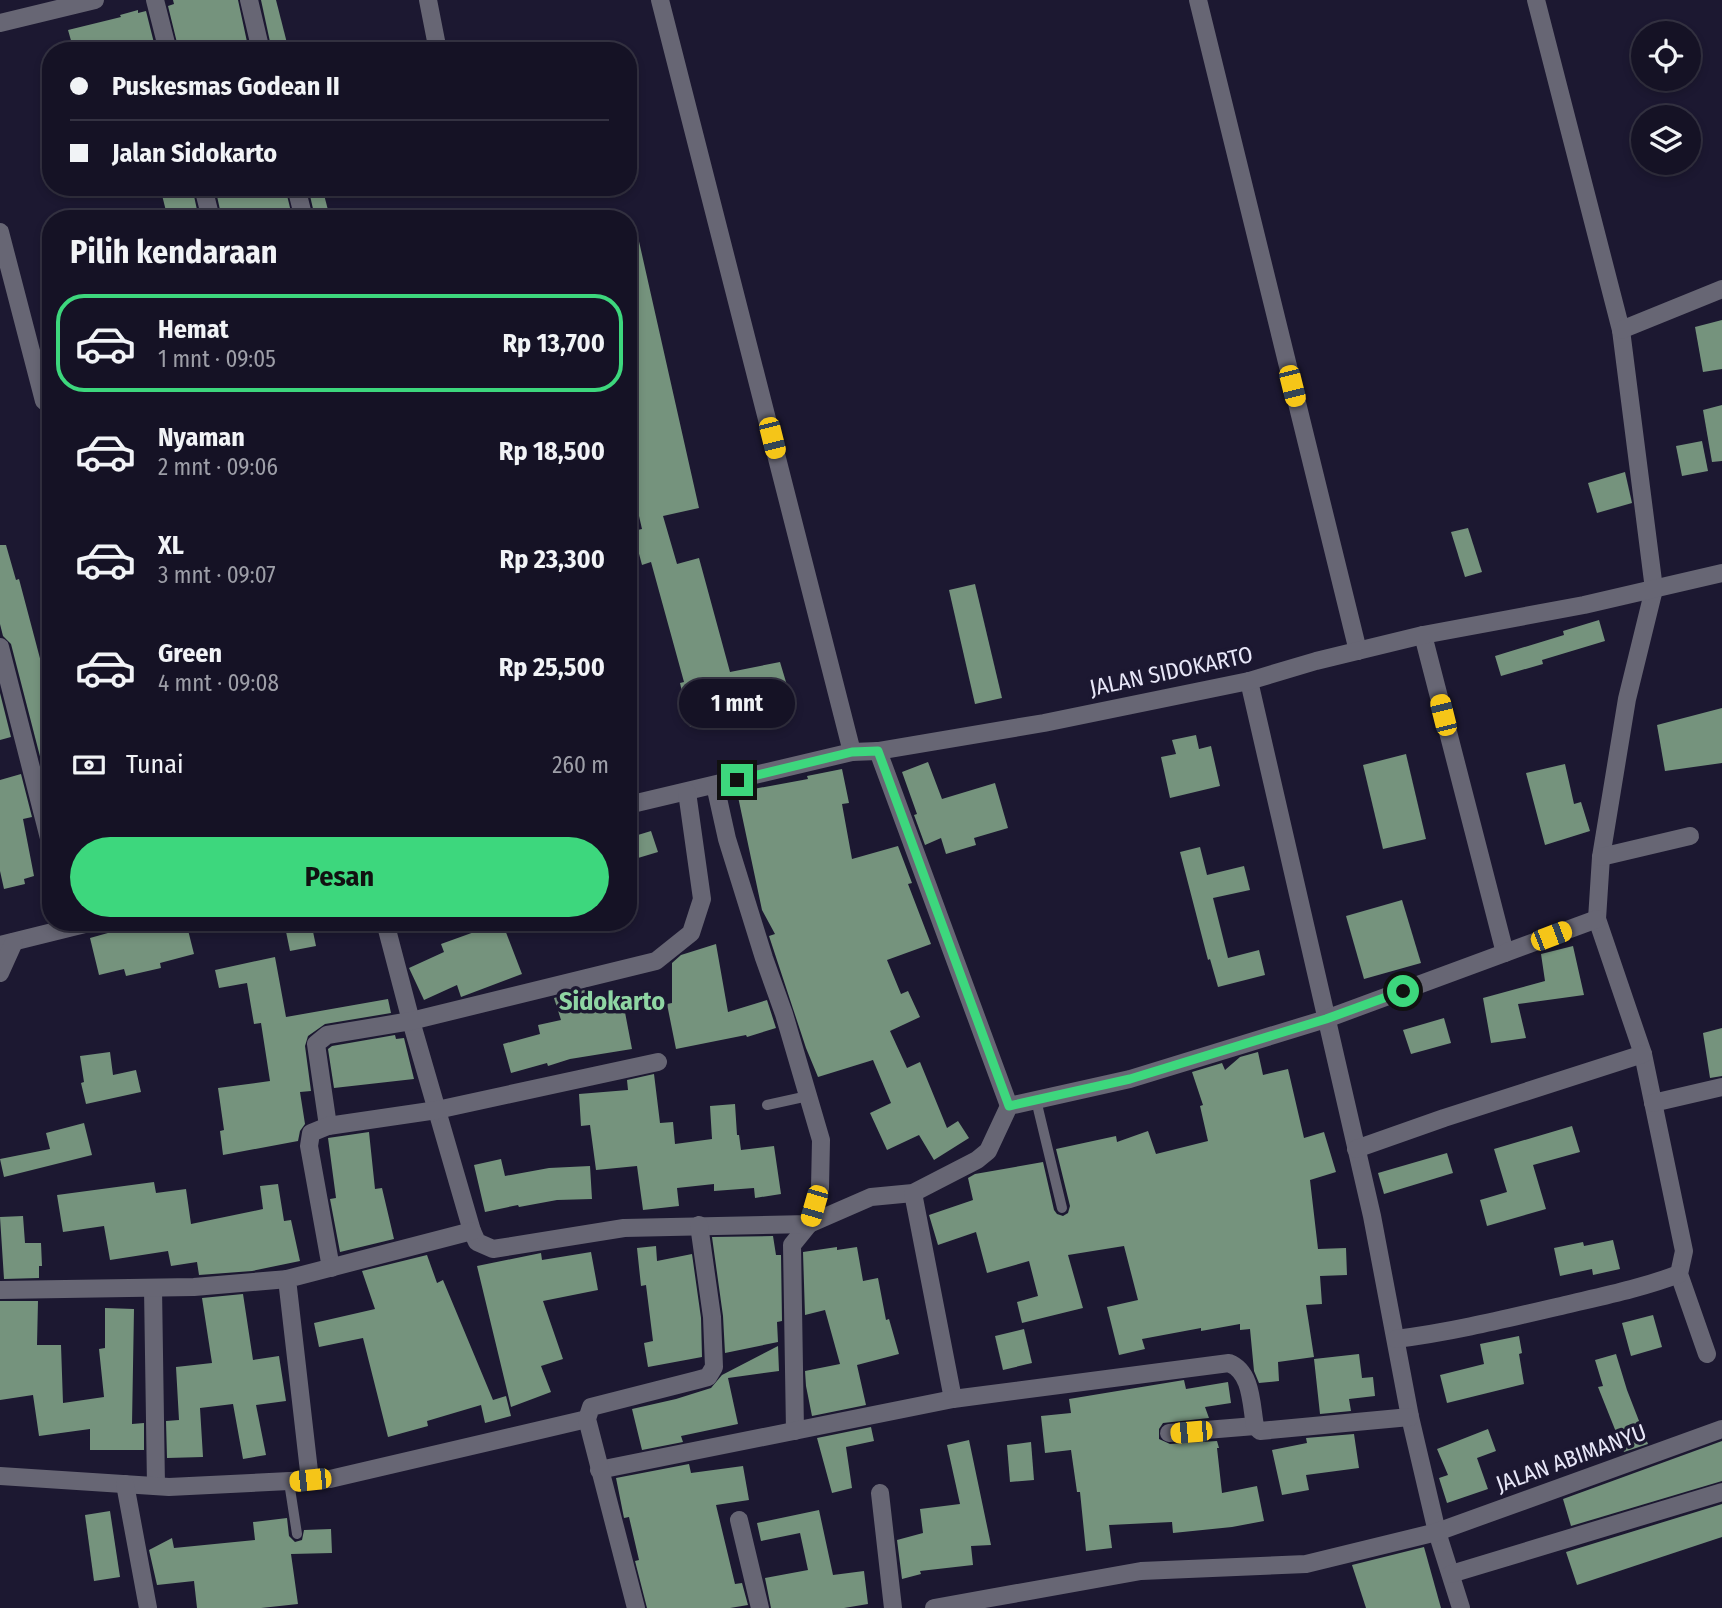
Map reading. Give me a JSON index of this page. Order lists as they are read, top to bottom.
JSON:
{
  "streets": {
    "street": ["JALAN SIDOKARTO", "JALAN ABIMANYU"]
  },
  "districts": ["Sidokarto"],
  "page": {
    "banner": ["Puskesmas Godean II", "Jalan Sidokarto"],
    "heading": "Pilih kendaraan",
    "list": [
      {
        "name": "Hemat",
        "note": "1 mnt · 09:05",
        "value": "Rp 13,700"
      },
      {
        "name": "Nyaman",
        "note": "2 mnt · 09:06",
        "value": "Rp 18,500"
      },
      {
        "name": "XL",
        "note": "3 mnt · 09:07",
        "value": "Rp 23,300"
      },
      {
        "name": "Green",
        "note": "4 mnt · 09:08",
        "value": "Rp 25,500"
      }
    ],
    "bubble": "1 mnt",
    "pay": ["Tunai", "260 m"],
    "buttons": "Pesan"
  }
}
